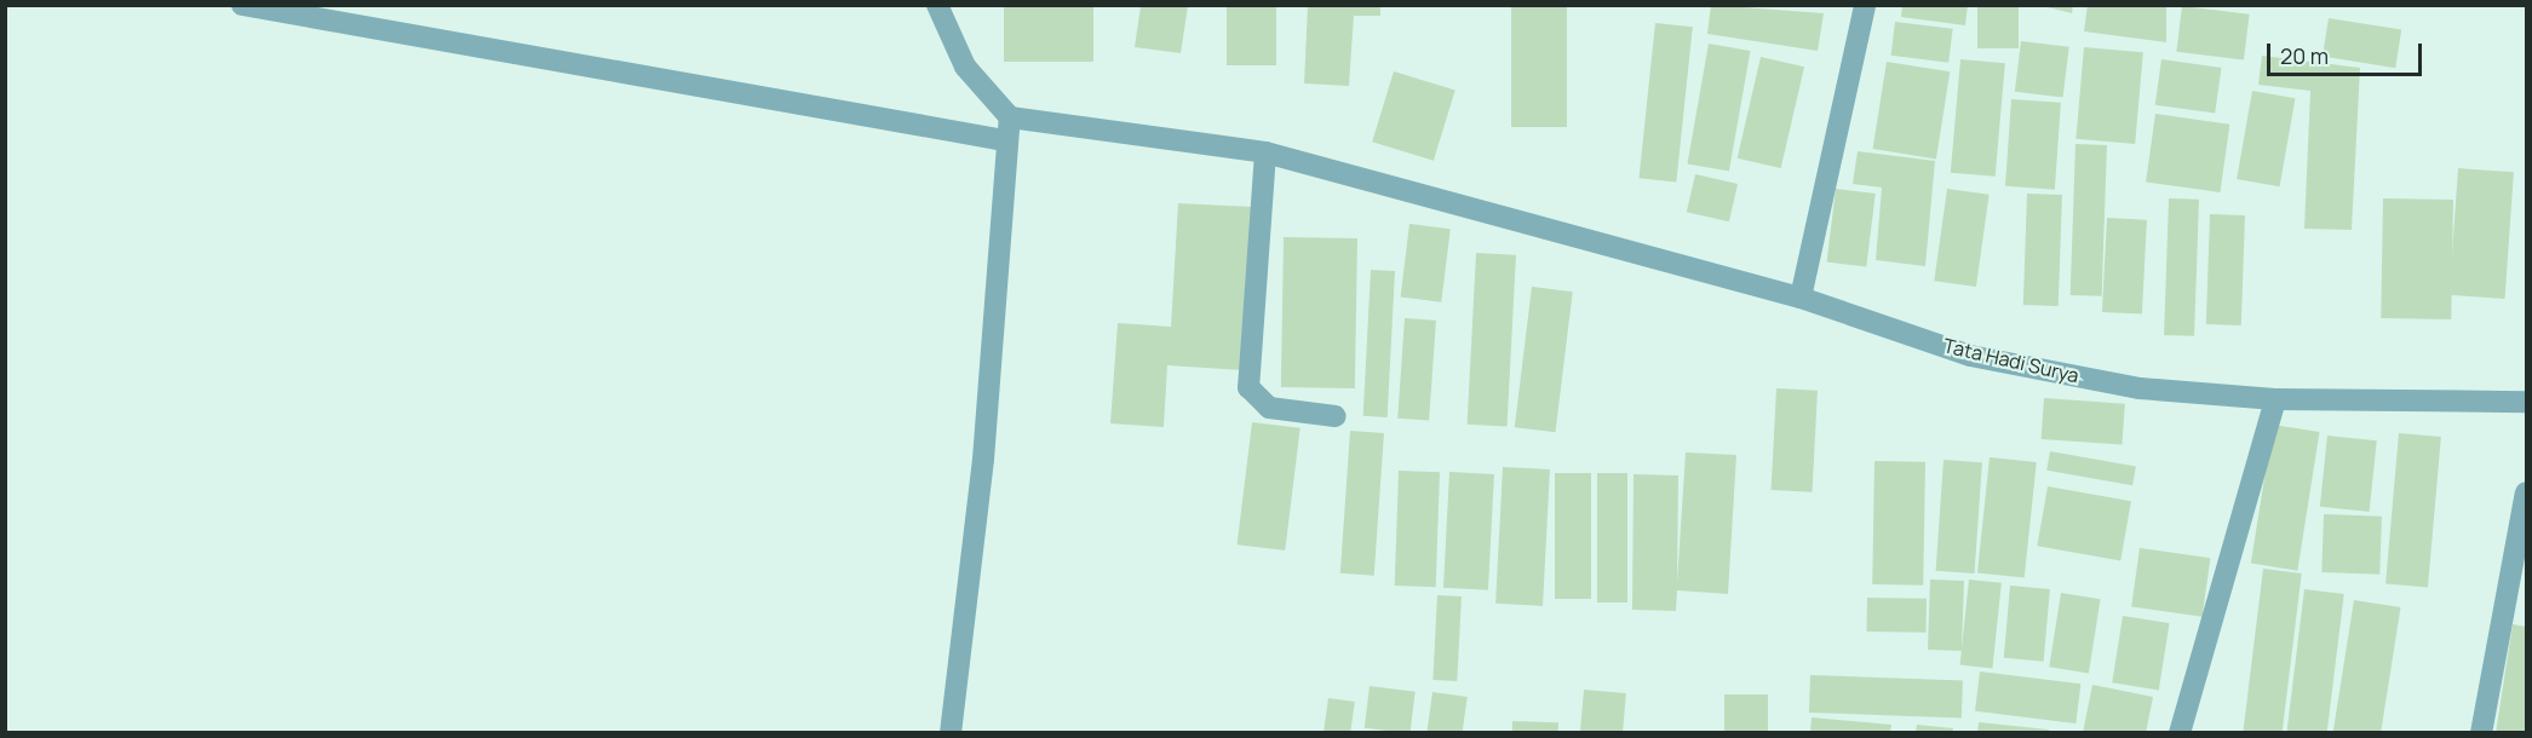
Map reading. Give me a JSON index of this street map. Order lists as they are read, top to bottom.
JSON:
{
  "streets": {
    "street": ["Tata Hadi Surya"]
  },
  "scale_bar": "20 m"
}
